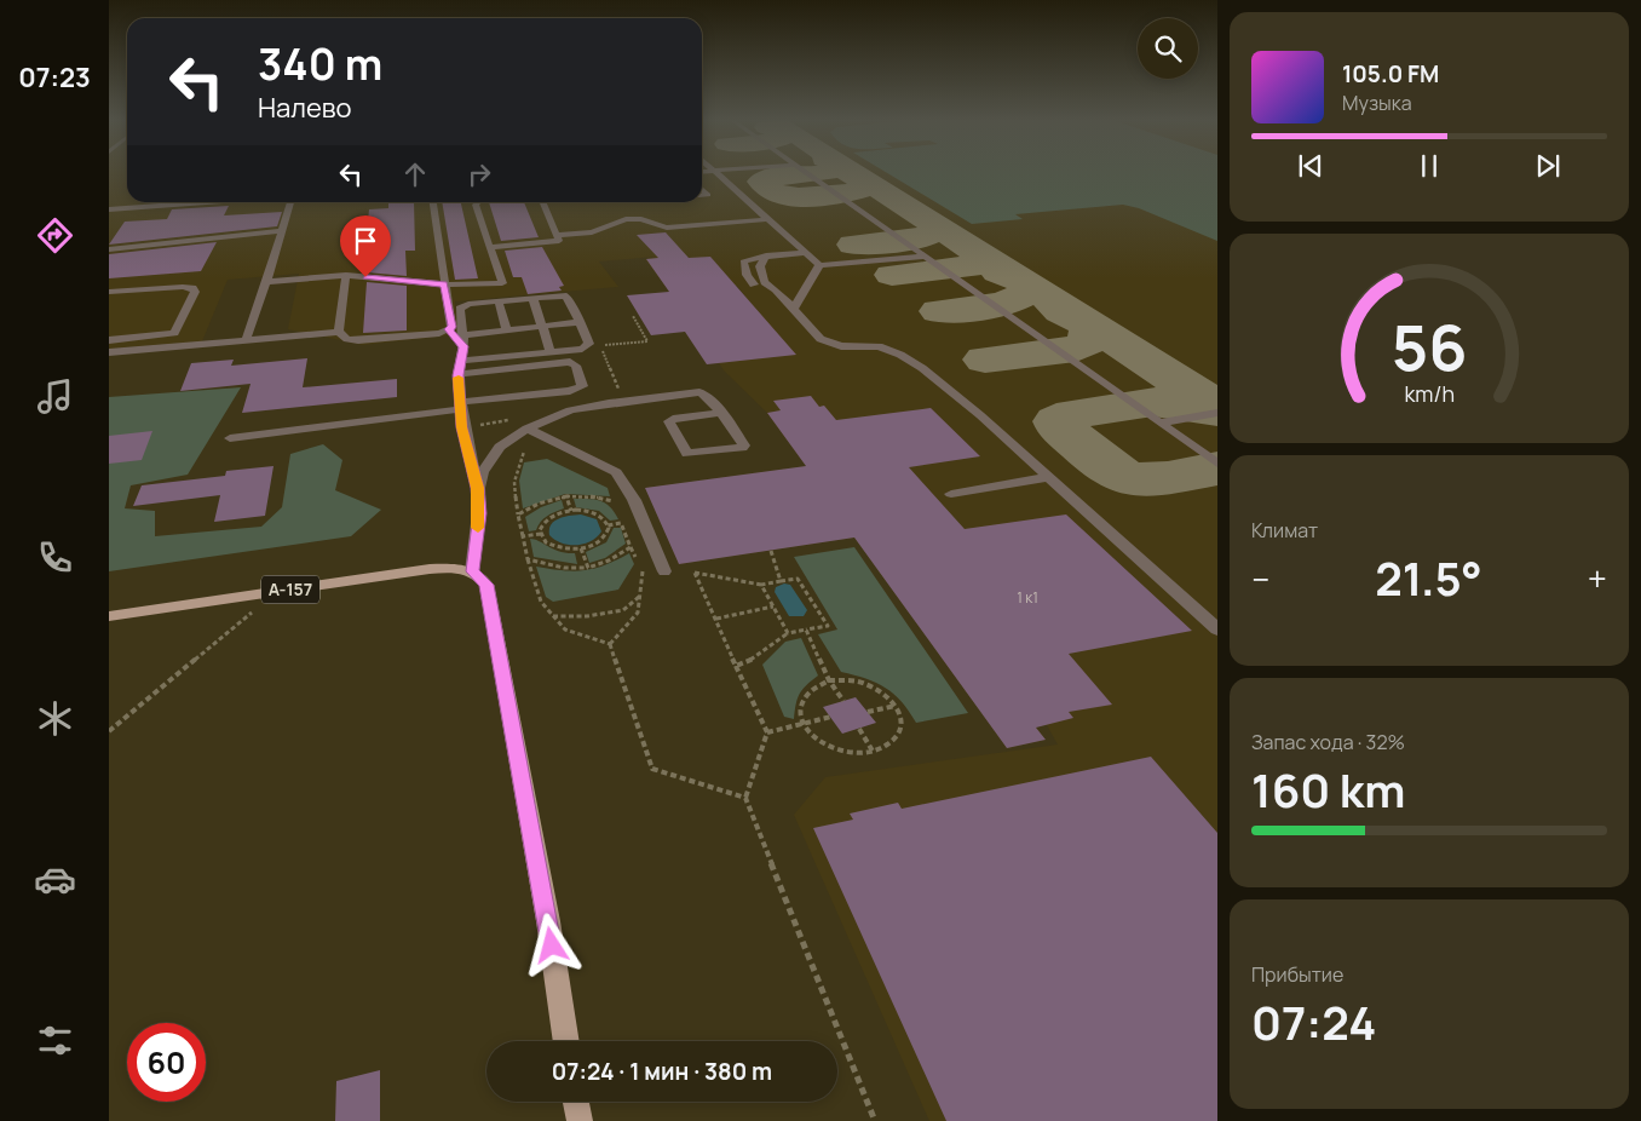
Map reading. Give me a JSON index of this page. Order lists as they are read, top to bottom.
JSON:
{
  "streets": {
    "main road": ["А-157"]
  },
  "house_numbers": ["1 к1"],
  "page": {
    "tabs": "07:23",
    "turn": ["340 m", "Налево"],
    "song": ["105.0 FM", "Музыка"],
    "tile": [
      "Климат",
      ["Запас хода · 32%", "160 km"],
      ["Прибытие", "07:24"]
    ],
    "heat": ["−", "21.5°", "+"],
    "limit": "60",
    "trip": "07:24 · 1 мин · 380 m",
    "gauge": ["56", "km/h"]
  }
}
